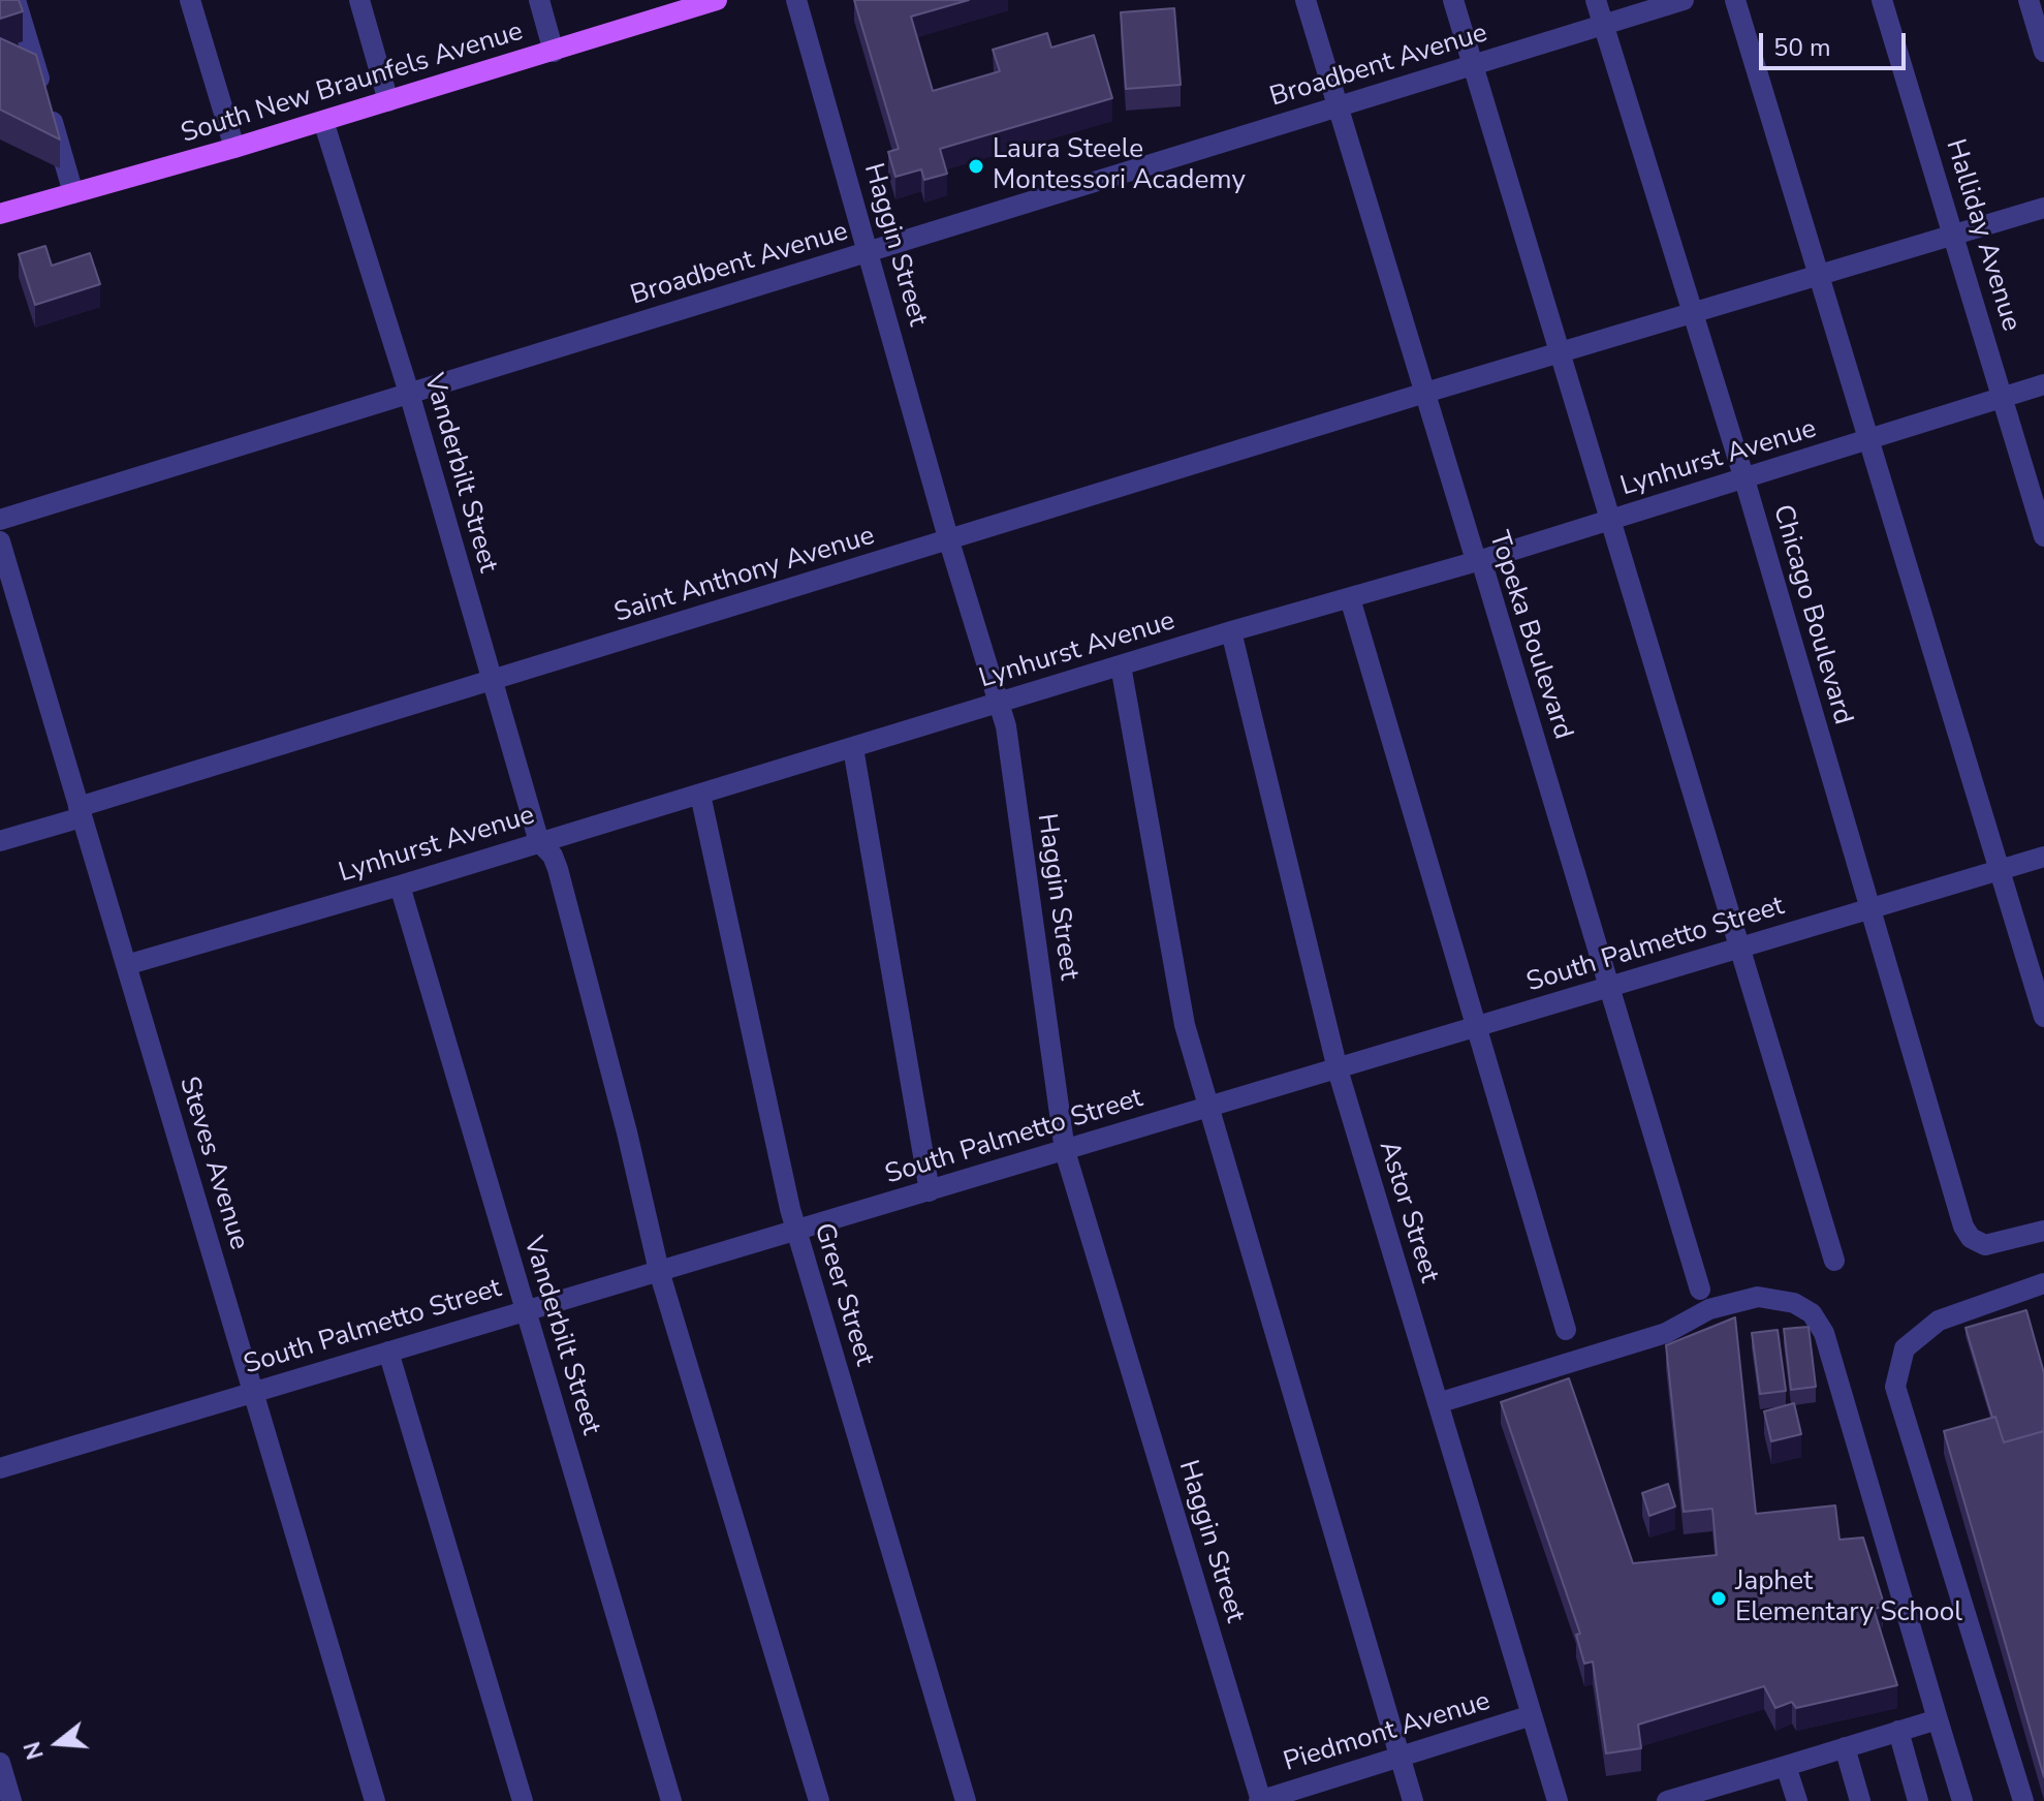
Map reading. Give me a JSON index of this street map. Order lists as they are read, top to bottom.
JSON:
{
  "streets": {
    "main road": ["South New Braunfels Avenue"],
    "street": [
      "Broadbent Avenue",
      "Halliday Avenue",
      "Haggin Street",
      "Lynhurst Avenue",
      "Vanderbilt Street",
      "Saint Anthony Avenue",
      "Chicago Boulevard",
      "Topeka Boulevard",
      "South Palmetto Street",
      "Steves Avenue",
      "Astor Street",
      "Greer Street",
      "Piedmont Avenue"
    ]
  },
  "crossings": [
    ["Broadbent Avenue", "Haggin Street"],
    ["Broadbent Avenue", "Vanderbilt Street"],
    ["Broadbent Avenue", "Chicago Boulevard"],
    ["Broadbent Avenue", "Topeka Boulevard"],
    ["South New Braunfels Avenue", "Vanderbilt Street"],
    ["Halliday Avenue", "Lynhurst Avenue"],
    ["Halliday Avenue", "Saint Anthony Avenue"],
    ["Haggin Street", "Lynhurst Avenue"],
    ["Haggin Street", "Saint Anthony Avenue"],
    ["Haggin Street", "South Palmetto Street"],
    ["Haggin Street", "Piedmont Avenue"],
    ["Lynhurst Avenue", "Vanderbilt Street"],
    ["Lynhurst Avenue", "Chicago Boulevard"],
    ["Lynhurst Avenue", "Topeka Boulevard"],
    ["Lynhurst Avenue", "Steves Avenue"],
    ["Lynhurst Avenue", "Astor Street"],
    ["Lynhurst Avenue", "Greer Street"],
    ["Vanderbilt Street", "Saint Anthony Avenue"],
    ["Vanderbilt Street", "South Palmetto Street"],
    ["Saint Anthony Avenue", "Chicago Boulevard"],
    ["Saint Anthony Avenue", "Topeka Boulevard"],
    ["Saint Anthony Avenue", "Steves Avenue"],
    ["Chicago Boulevard", "South Palmetto Street"],
    ["Topeka Boulevard", "South Palmetto Street"],
    ["South Palmetto Street", "Steves Avenue"],
    ["South Palmetto Street", "Astor Street"],
    ["South Palmetto Street", "Greer Street"],
    ["Astor Street", "Piedmont Avenue"]
  ],
  "places": ["Laura Steele Montessori Academy", "Japhet Elementary School"],
  "scale_bar": "50 m",
  "north": "left"
}
